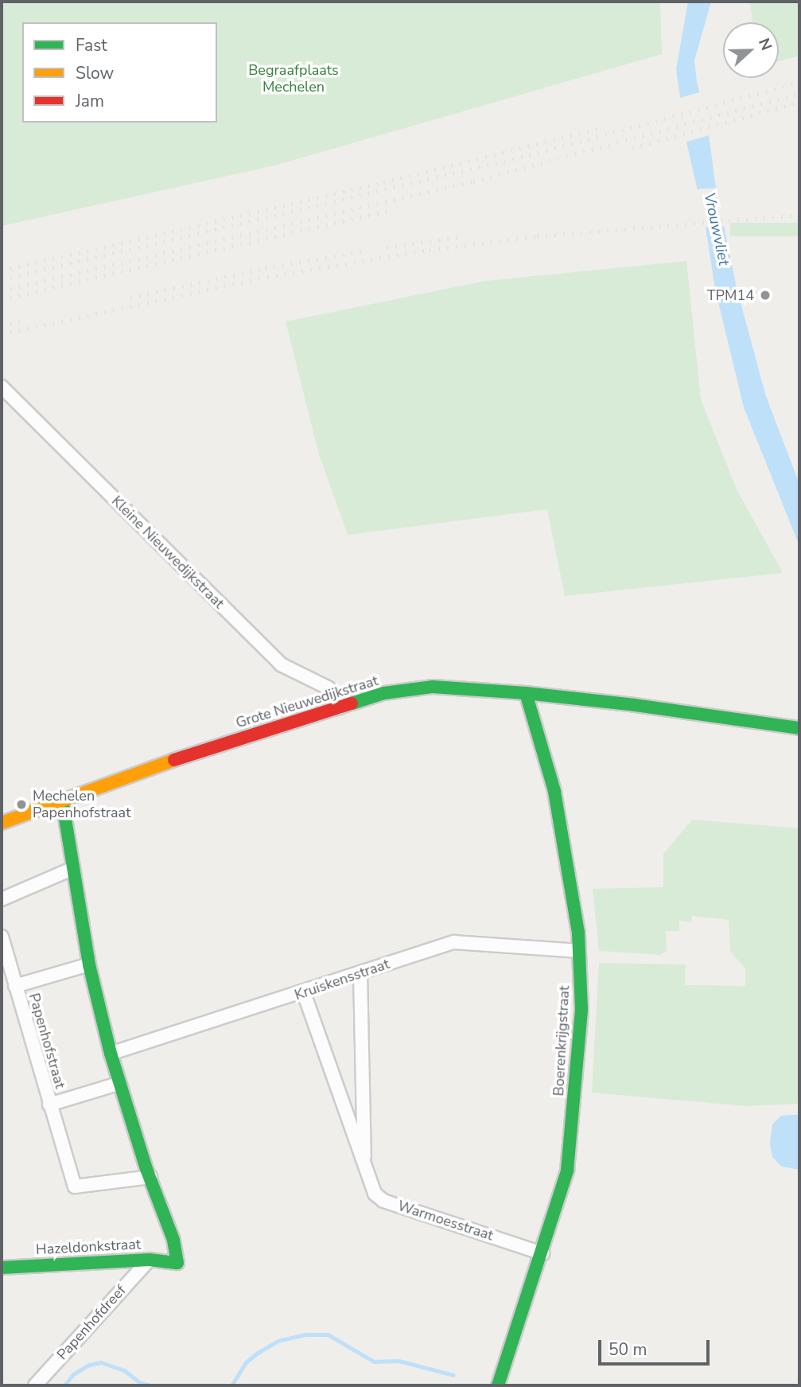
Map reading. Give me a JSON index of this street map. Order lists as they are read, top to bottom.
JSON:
{
  "streets": {
    "street": [
      "Kleine Nieuwedijkstraat",
      "Grote Nieuwedijkstraat",
      "Kruiskensstraat",
      "Papenhofstraat",
      "Boerenkrijgstraat",
      "Warmoesstraat",
      "Hazeldonkstraat",
      "Papenhofdreef"
    ]
  },
  "crossings": [
    ["Kleine Nieuwedijkstraat", "Grote Nieuwedijkstraat"],
    ["Grote Nieuwedijkstraat", "Boerenkrijgstraat"],
    ["Kruiskensstraat", "Boerenkrijgstraat"],
    ["Kruiskensstraat", "Warmoesstraat"],
    ["Papenhofstraat", "Hazeldonkstraat"],
    ["Boerenkrijgstraat", "Warmoesstraat"],
    ["Hazeldonkstraat", "Papenhofdreef"]
  ],
  "water": ["Vrouwvliet"],
  "parks": ["Begraafplaats Mechelen"],
  "places": ["TPM14", "Mechelen Papenhofstraat"],
  "legend": ["Fast", "Slow", "Jam"],
  "scale_bar": "50 m",
  "north": "right"
}
